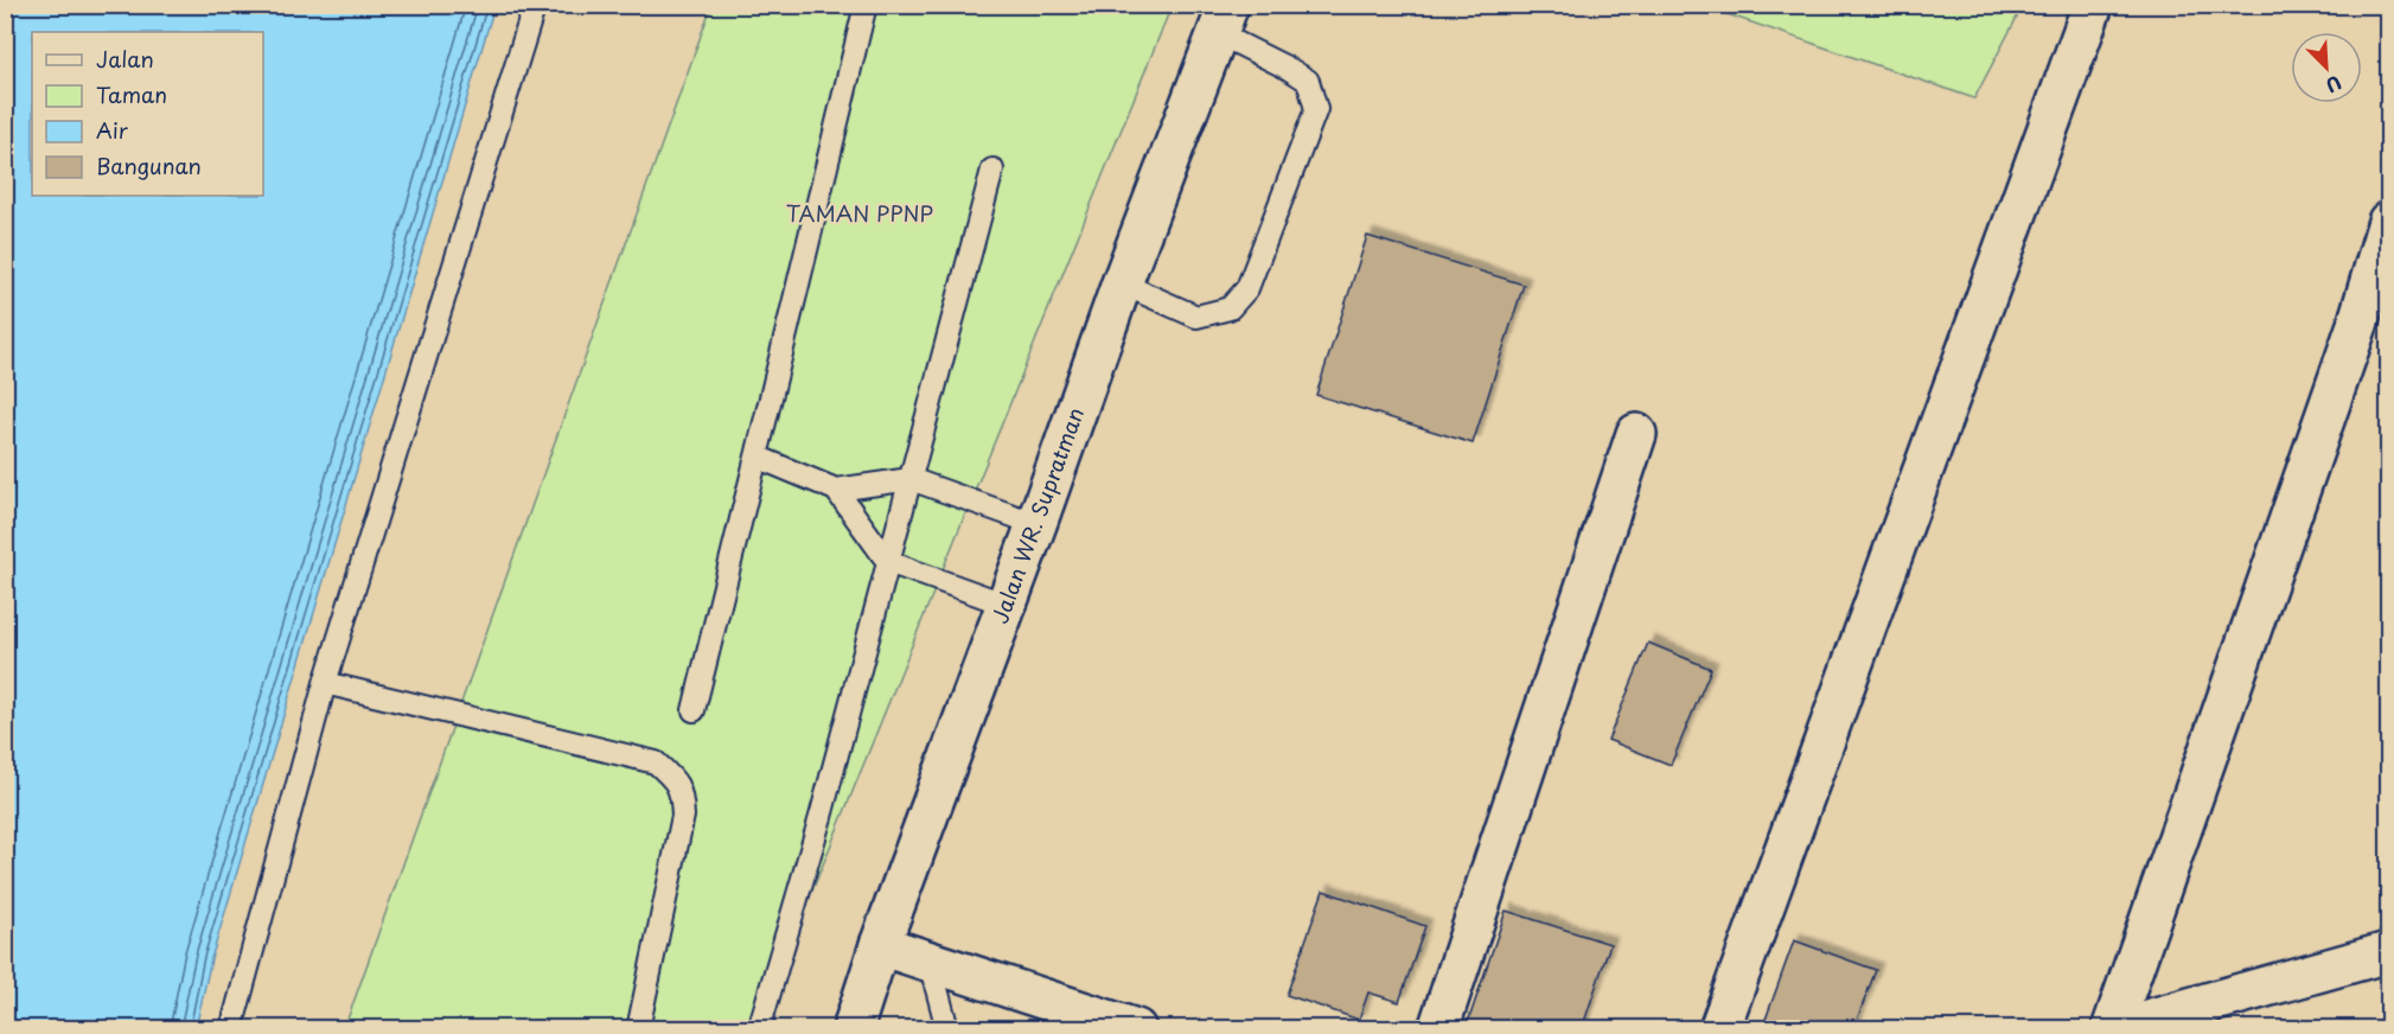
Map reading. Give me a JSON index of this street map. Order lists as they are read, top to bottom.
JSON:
{
  "streets": {
    "street": ["Jalan WR. Supratman"]
  },
  "parks": ["TAMAN PPNP"],
  "legend": [
    "Jalan",
    "Taman",
    "Air",
    "Bangunan"
  ],
  "north": "bottom right"
}
